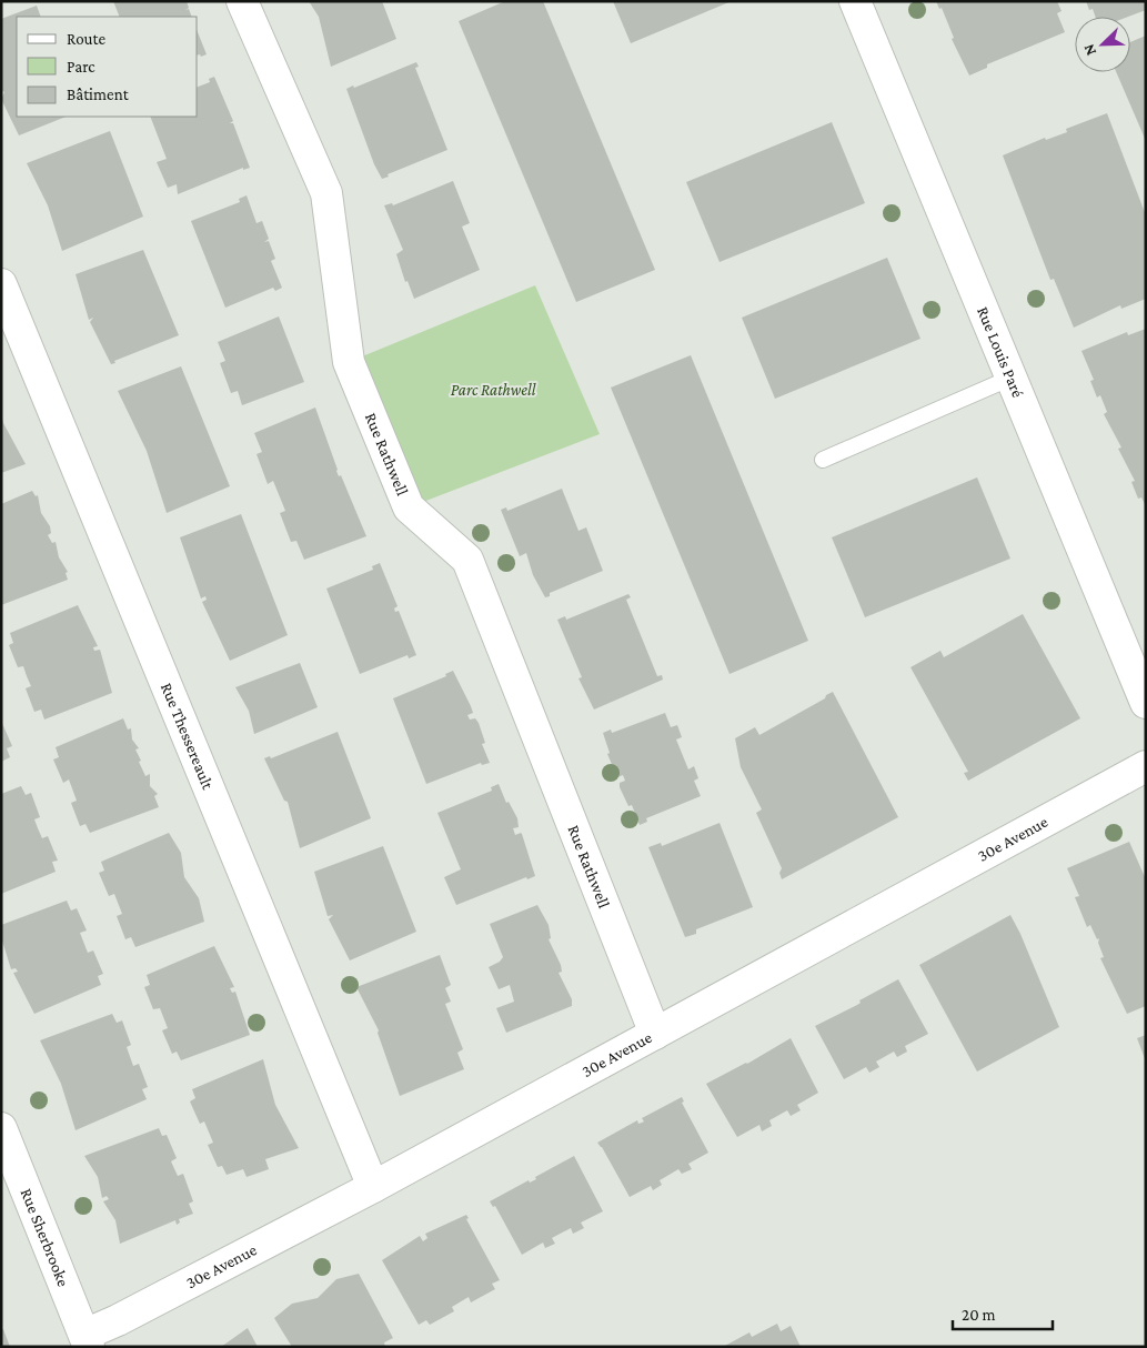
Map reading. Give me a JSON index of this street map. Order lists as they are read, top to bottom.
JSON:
{
  "streets": {
    "street": [
      "Rue Louis Paré",
      "Rue Rathwell",
      "Rue Thessereault",
      "30e Avenue",
      "Rue Sherbrooke"
    ]
  },
  "crossings": [
    ["Rue Rathwell", "30e Avenue"],
    ["Rue Thessereault", "30e Avenue"],
    ["30e Avenue", "Rue Sherbrooke"]
  ],
  "parks": ["Parc Rathwell"],
  "legend": ["Route", "Parc", "Bâtiment"],
  "scale_bar": "20 m",
  "north": "bottom left"
}
